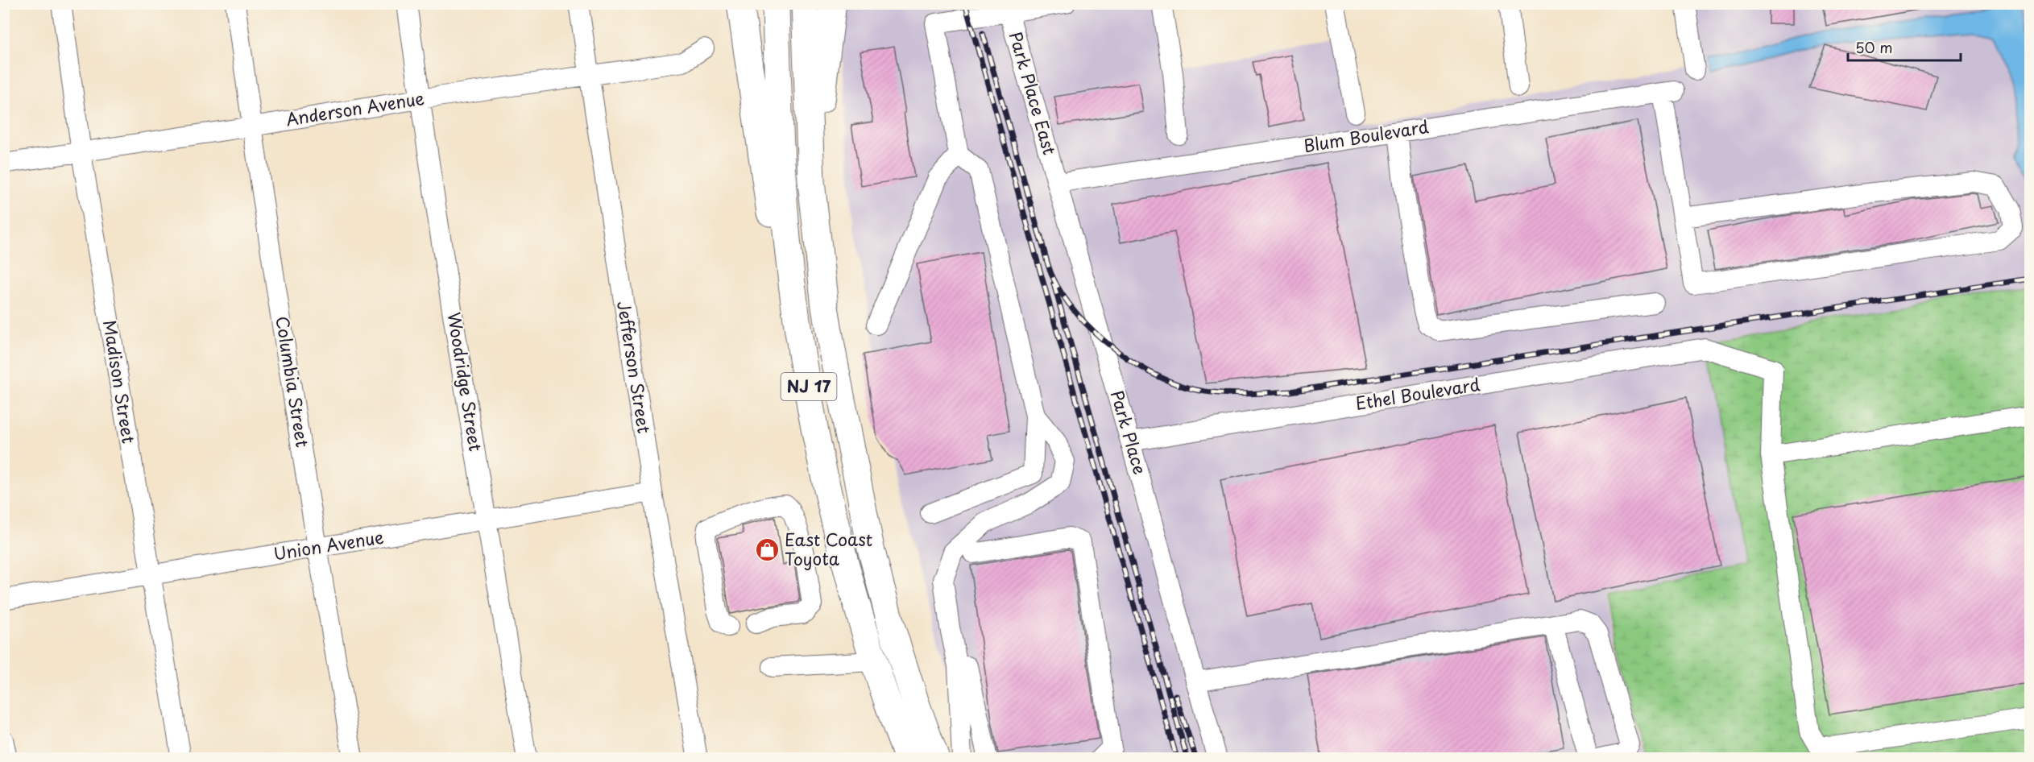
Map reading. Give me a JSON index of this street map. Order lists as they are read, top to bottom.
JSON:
{
  "streets": {
    "highway": ["NJ 17"],
    "street": [
      "Park Place East",
      "Anderson Avenue",
      "Blum Boulevard",
      "Jefferson Street",
      "Madison Street",
      "Columbia Street",
      "Woodridge Street",
      "Ethel Boulevard",
      "Park Place",
      "Union Avenue"
    ]
  },
  "crossings": [
    ["Park Place East", "Blum Boulevard"],
    ["Park Place East", "Park Place"],
    ["Anderson Avenue", "Jefferson Street"],
    ["Anderson Avenue", "Madison Street"],
    ["Anderson Avenue", "Columbia Street"],
    ["Anderson Avenue", "Woodridge Street"],
    ["Blum Boulevard", "Park Place"],
    ["Jefferson Street", "Union Avenue"],
    ["Madison Street", "Union Avenue"],
    ["Columbia Street", "Union Avenue"],
    ["Woodridge Street", "Union Avenue"],
    ["Ethel Boulevard", "Park Place"]
  ],
  "places": {
    "shop": ["East Coast Toyota"]
  },
  "scale_bar": "50 m"
}
